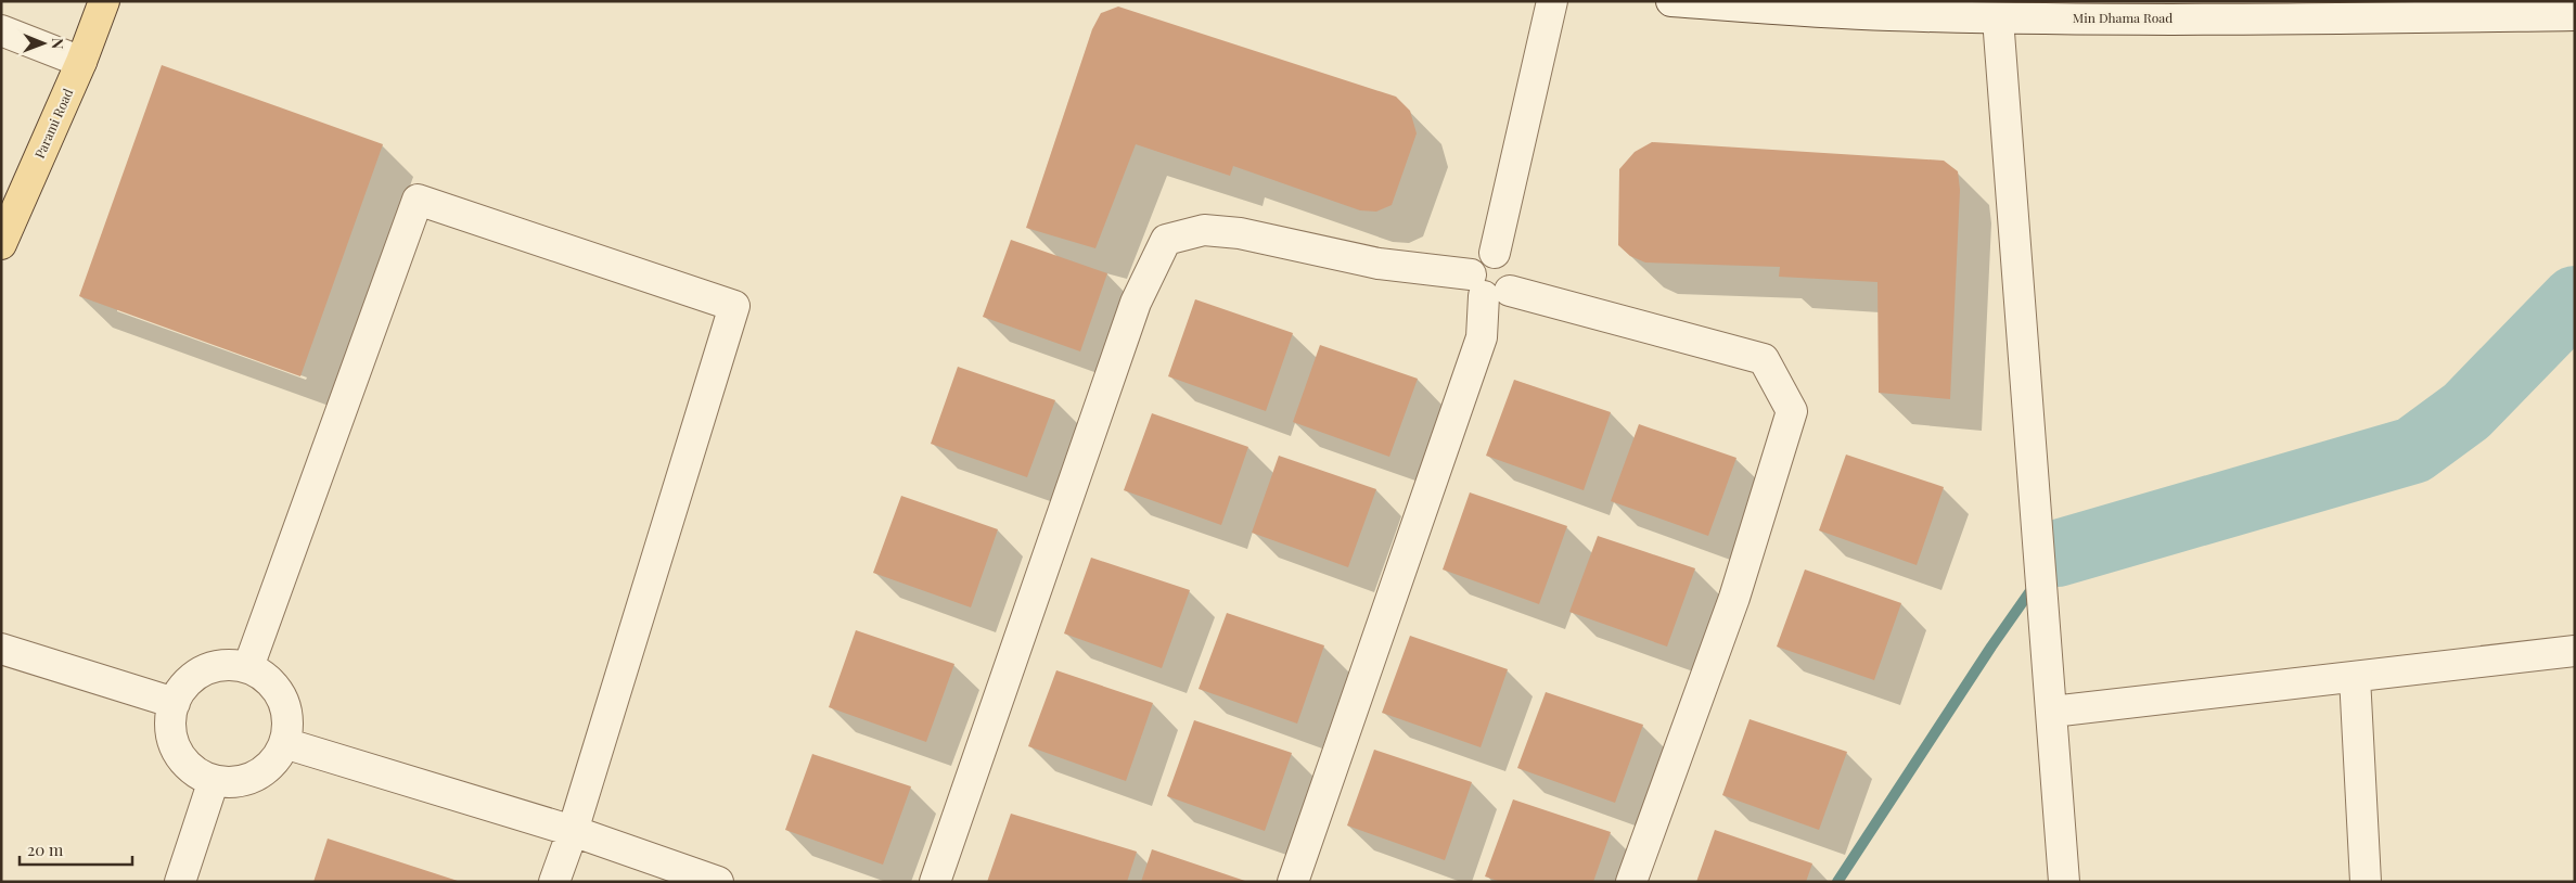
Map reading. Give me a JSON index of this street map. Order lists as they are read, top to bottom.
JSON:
{
  "streets": {
    "main road": ["Parami Road"],
    "street": ["Min Dhama Road"]
  },
  "scale_bar": "20 m",
  "north": "right"
}
